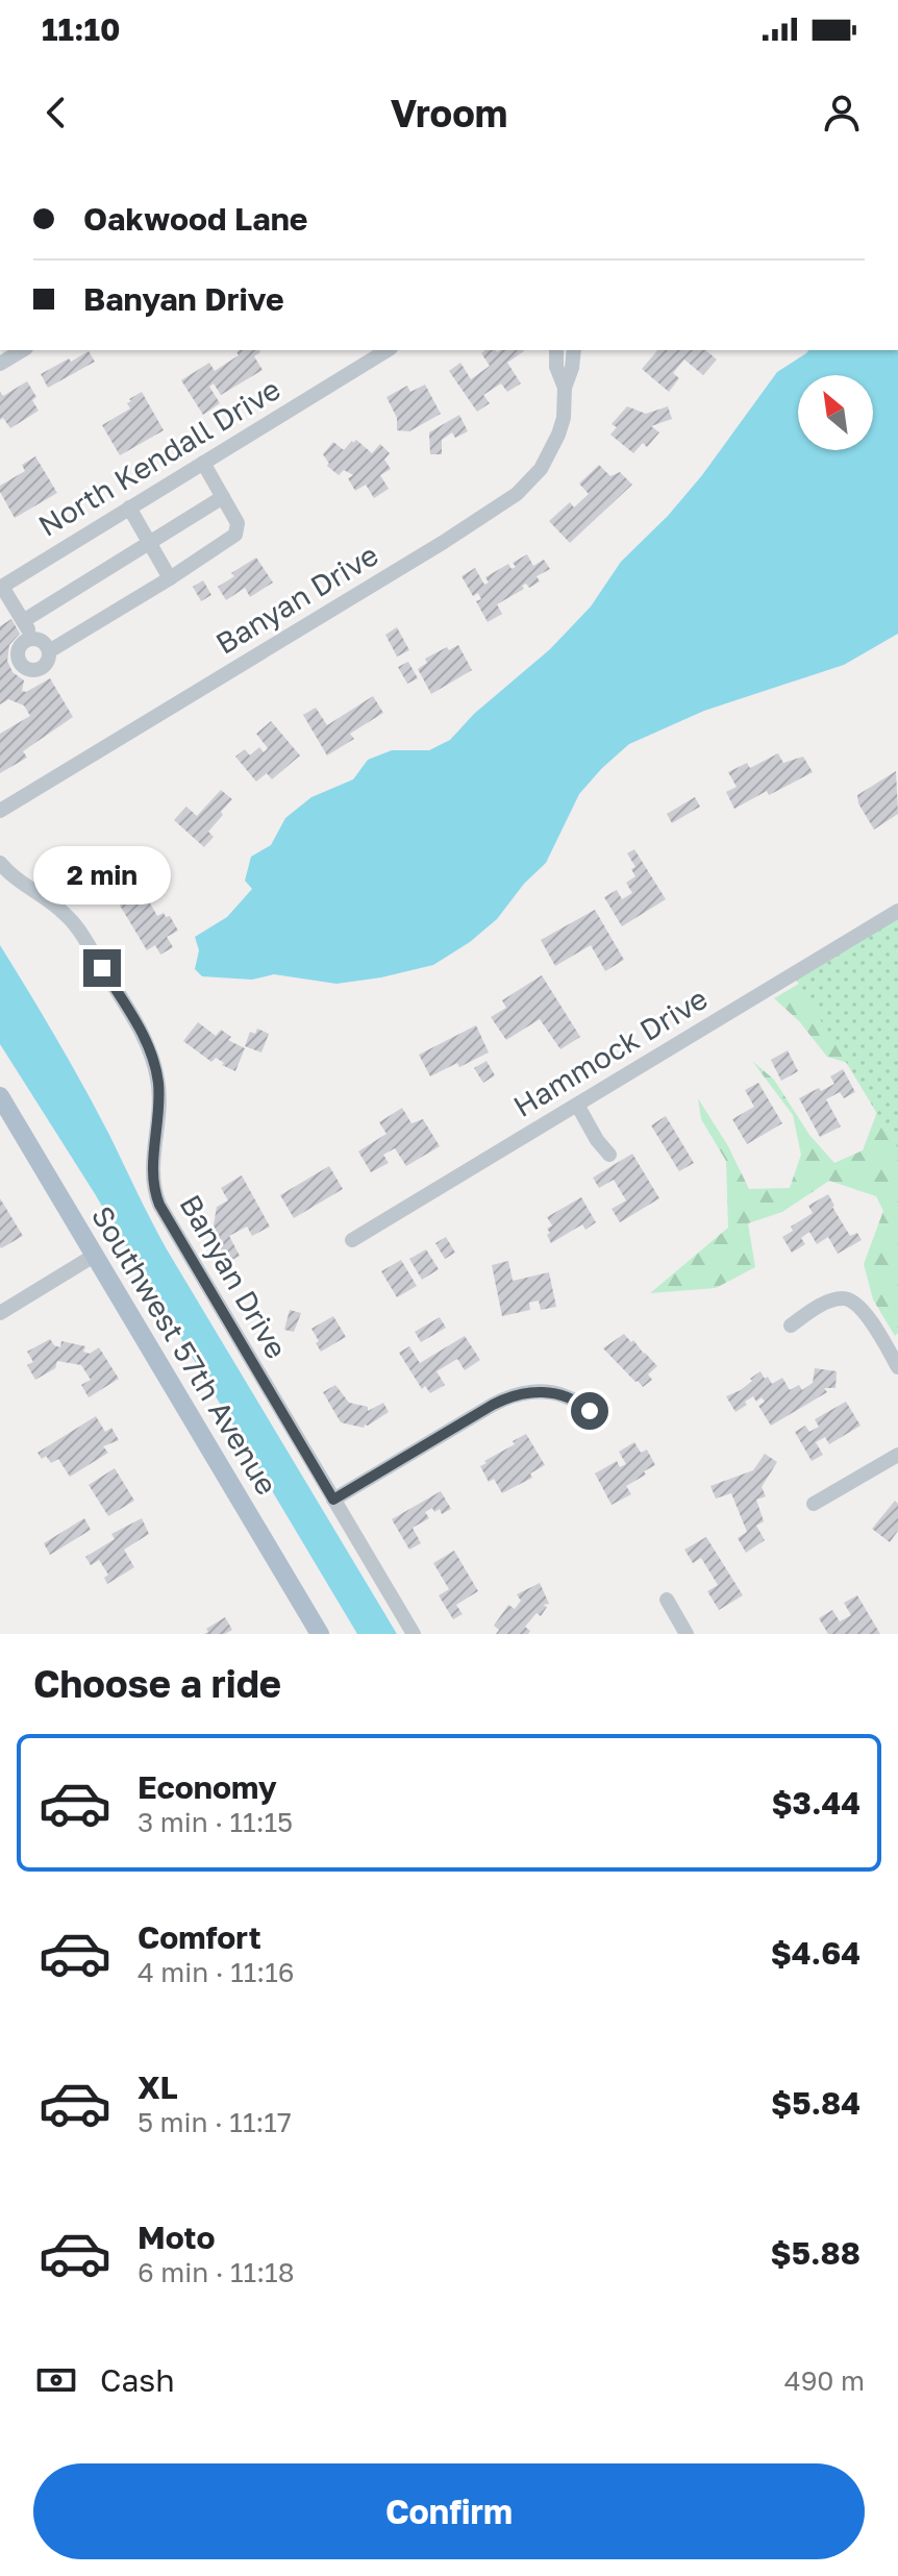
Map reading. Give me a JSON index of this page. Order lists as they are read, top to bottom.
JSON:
{
  "streets": {
    "main road": ["Southwest 57th Avenue"],
    "street": ["North Kendall Drive", "Banyan Drive", "Hammock Drive"]
  },
  "north": "top left",
  "page": {
    "status": "11:10",
    "header": "Vroom",
    "banner": ["Oakwood Lane", "Banyan Drive"],
    "bubble": "2 min",
    "heading": "Choose a ride",
    "list": [
      {
        "name": "Economy",
        "note": "3 min · 11:15",
        "value": "$3.44"
      },
      {
        "name": "Comfort",
        "note": "4 min · 11:16",
        "value": "$4.64"
      },
      {
        "name": "XL",
        "note": "5 min · 11:17",
        "value": "$5.84"
      },
      {
        "name": "Moto",
        "note": "6 min · 11:18",
        "value": "$5.88"
      }
    ],
    "pay": ["Cash", "490 m"],
    "buttons": "Confirm"
  }
}
